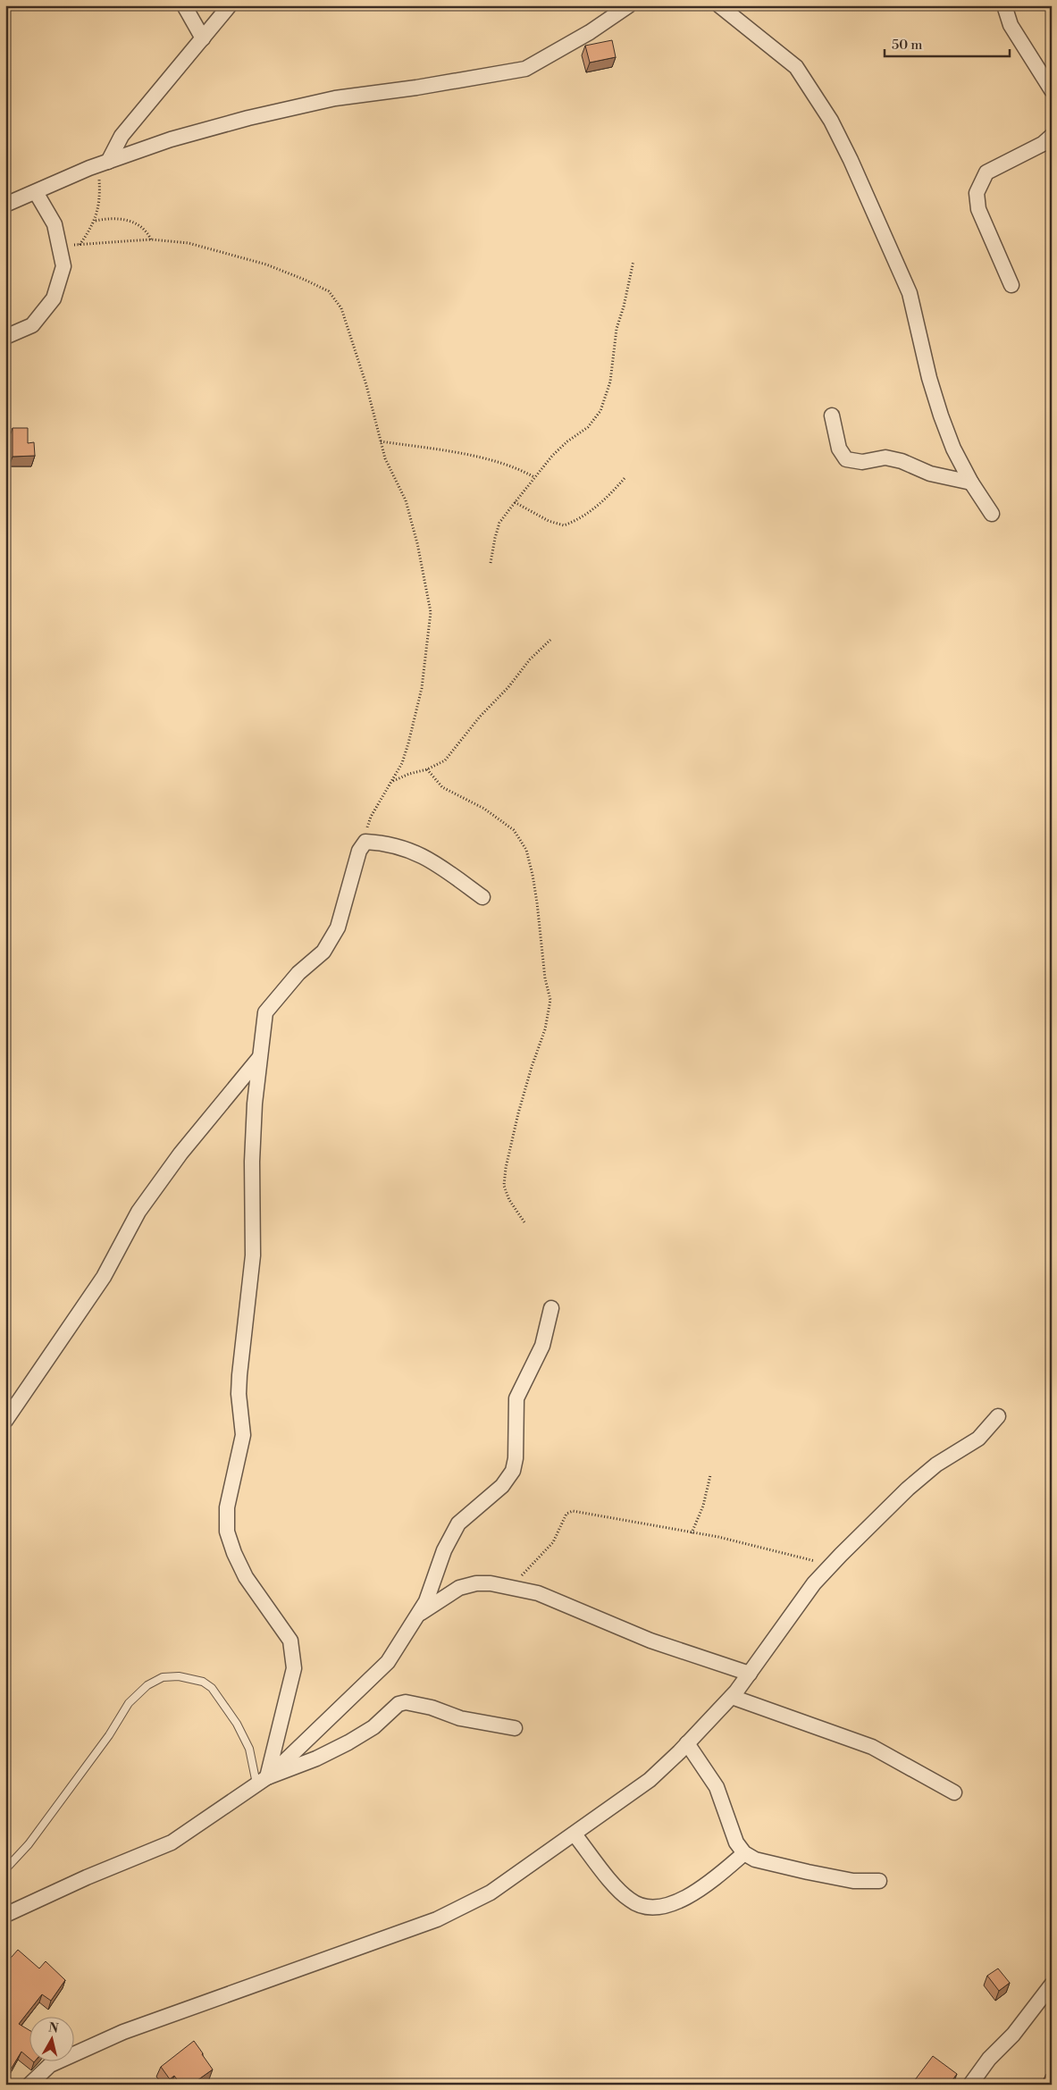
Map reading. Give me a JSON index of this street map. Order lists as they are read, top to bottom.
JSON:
{
  "scale_bar": "50 m",
  "north": "top"
}
